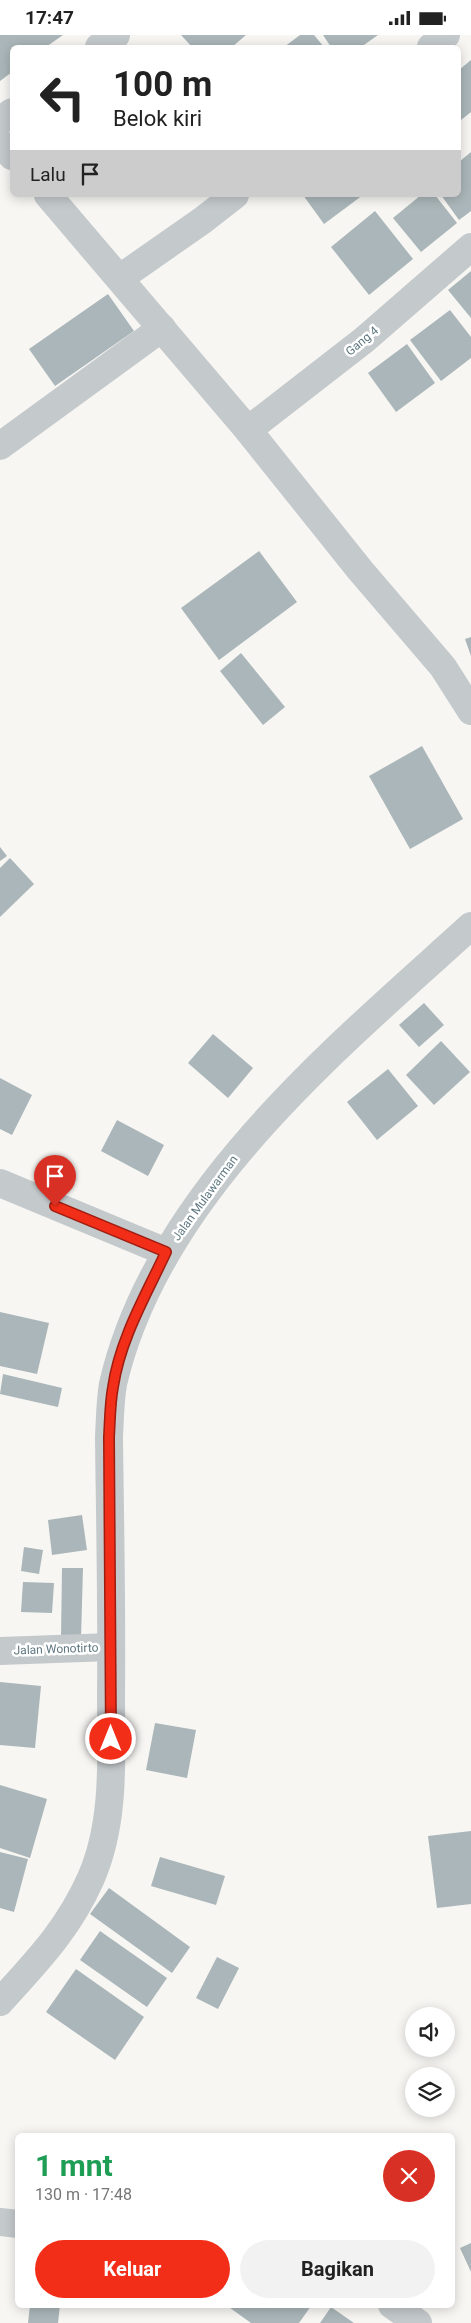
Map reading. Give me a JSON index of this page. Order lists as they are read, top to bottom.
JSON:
{
  "streets": {
    "street": ["Gang 4", "Jalan Mulawarman", "Jalan Wonotirto"]
  },
  "crossings": [
    ["Jalan Mulawarman", "Jalan Wonotirto"]
  ],
  "page": {
    "status": "17:47",
    "turn": ["100 m", "Belok kiri"],
    "then": "Lalu",
    "heading": ["1 mnt", "130 m · 17:48"],
    "buttons": ["Keluar", "Bagikan"]
  }
}
